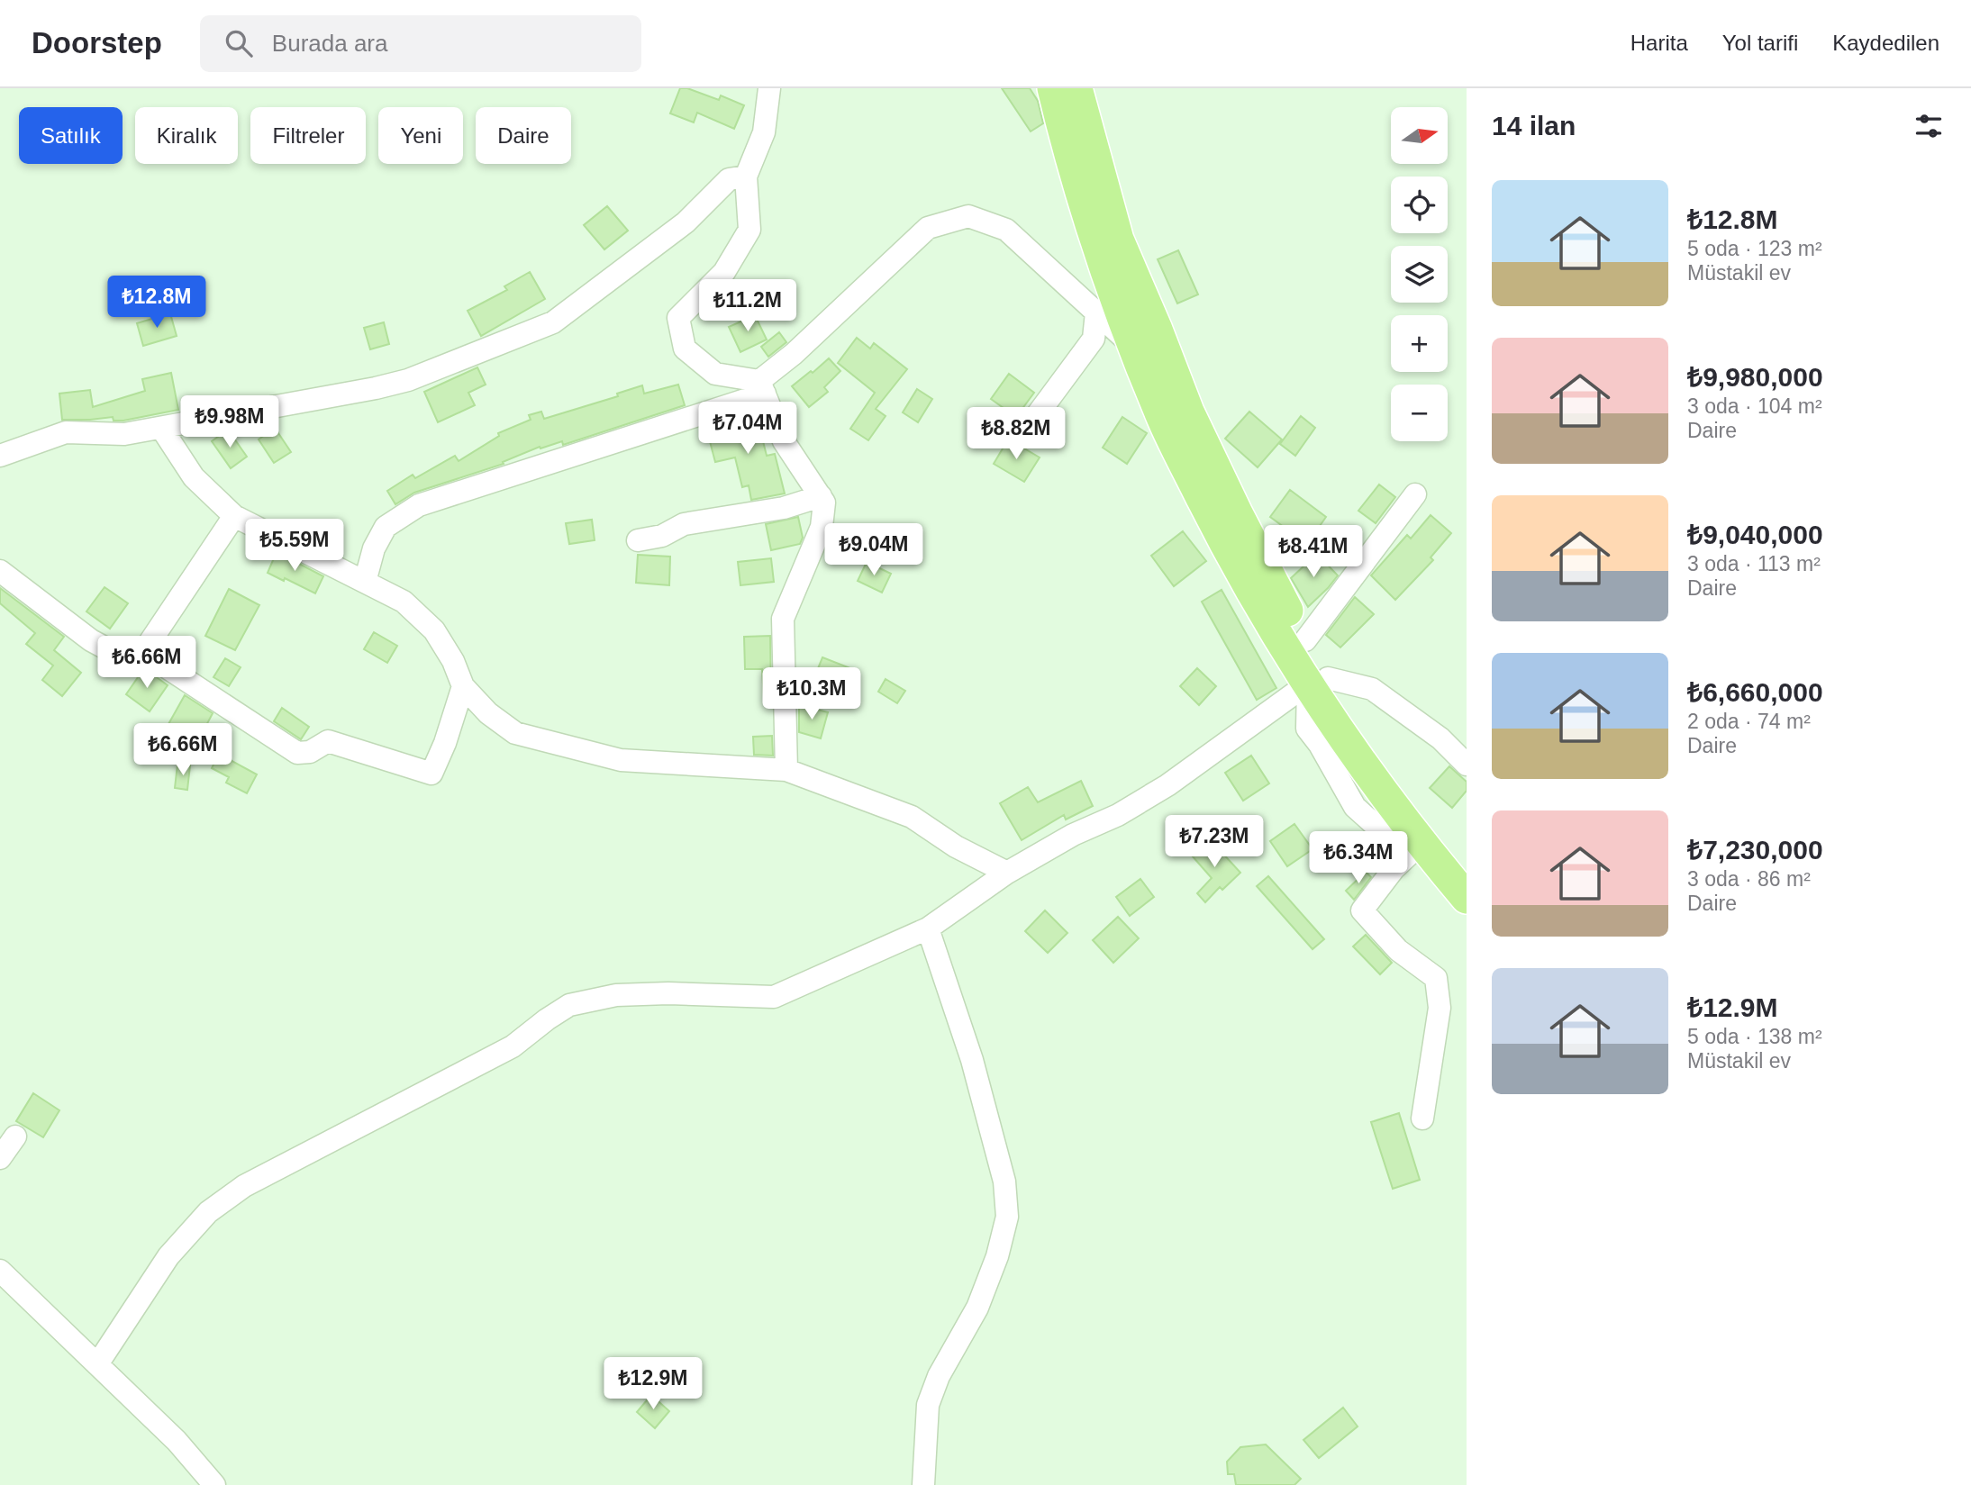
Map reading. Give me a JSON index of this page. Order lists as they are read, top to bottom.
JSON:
{
  "north": "right",
  "page": {
    "header": "Doorstep",
    "search": "Burada ara",
    "nav": ["Harita", "Yol tarifi", "Kaydedilen"],
    "heading": "14 ilan",
    "map_buttons": ["+", "−"],
    "chip": [
      "Satılık",
      "Kiralık",
      "Filtreler",
      "Yeni",
      "Daire"
    ],
    "list": [
      {
        "name": "₺12.8M",
        "note": "5 oda · 123 m² · Müstakil ev"
      },
      {
        "name": "₺9,980,000",
        "note": "3 oda · 104 m² · Daire"
      },
      {
        "name": "₺9,040,000",
        "note": "3 oda · 113 m² · Daire"
      },
      {
        "name": "₺6,660,000",
        "note": "2 oda · 74 m² · Daire"
      },
      {
        "name": "₺7,230,000",
        "note": "3 oda · 86 m² · Daire"
      },
      {
        "name": "₺12.9M",
        "note": "5 oda · 138 m² · Müstakil ev"
      }
    ],
    "price": [
      "₺12.8M",
      "₺11.2M",
      "₺9.98M",
      "₺7.04M",
      "₺8.82M",
      "₺5.59M",
      "₺9.04M",
      "₺8.41M",
      "₺6.66M",
      "₺10.3M",
      "₺6.66M",
      "₺7.23M",
      "₺6.34M",
      "₺12.9M"
    ]
  }
}
